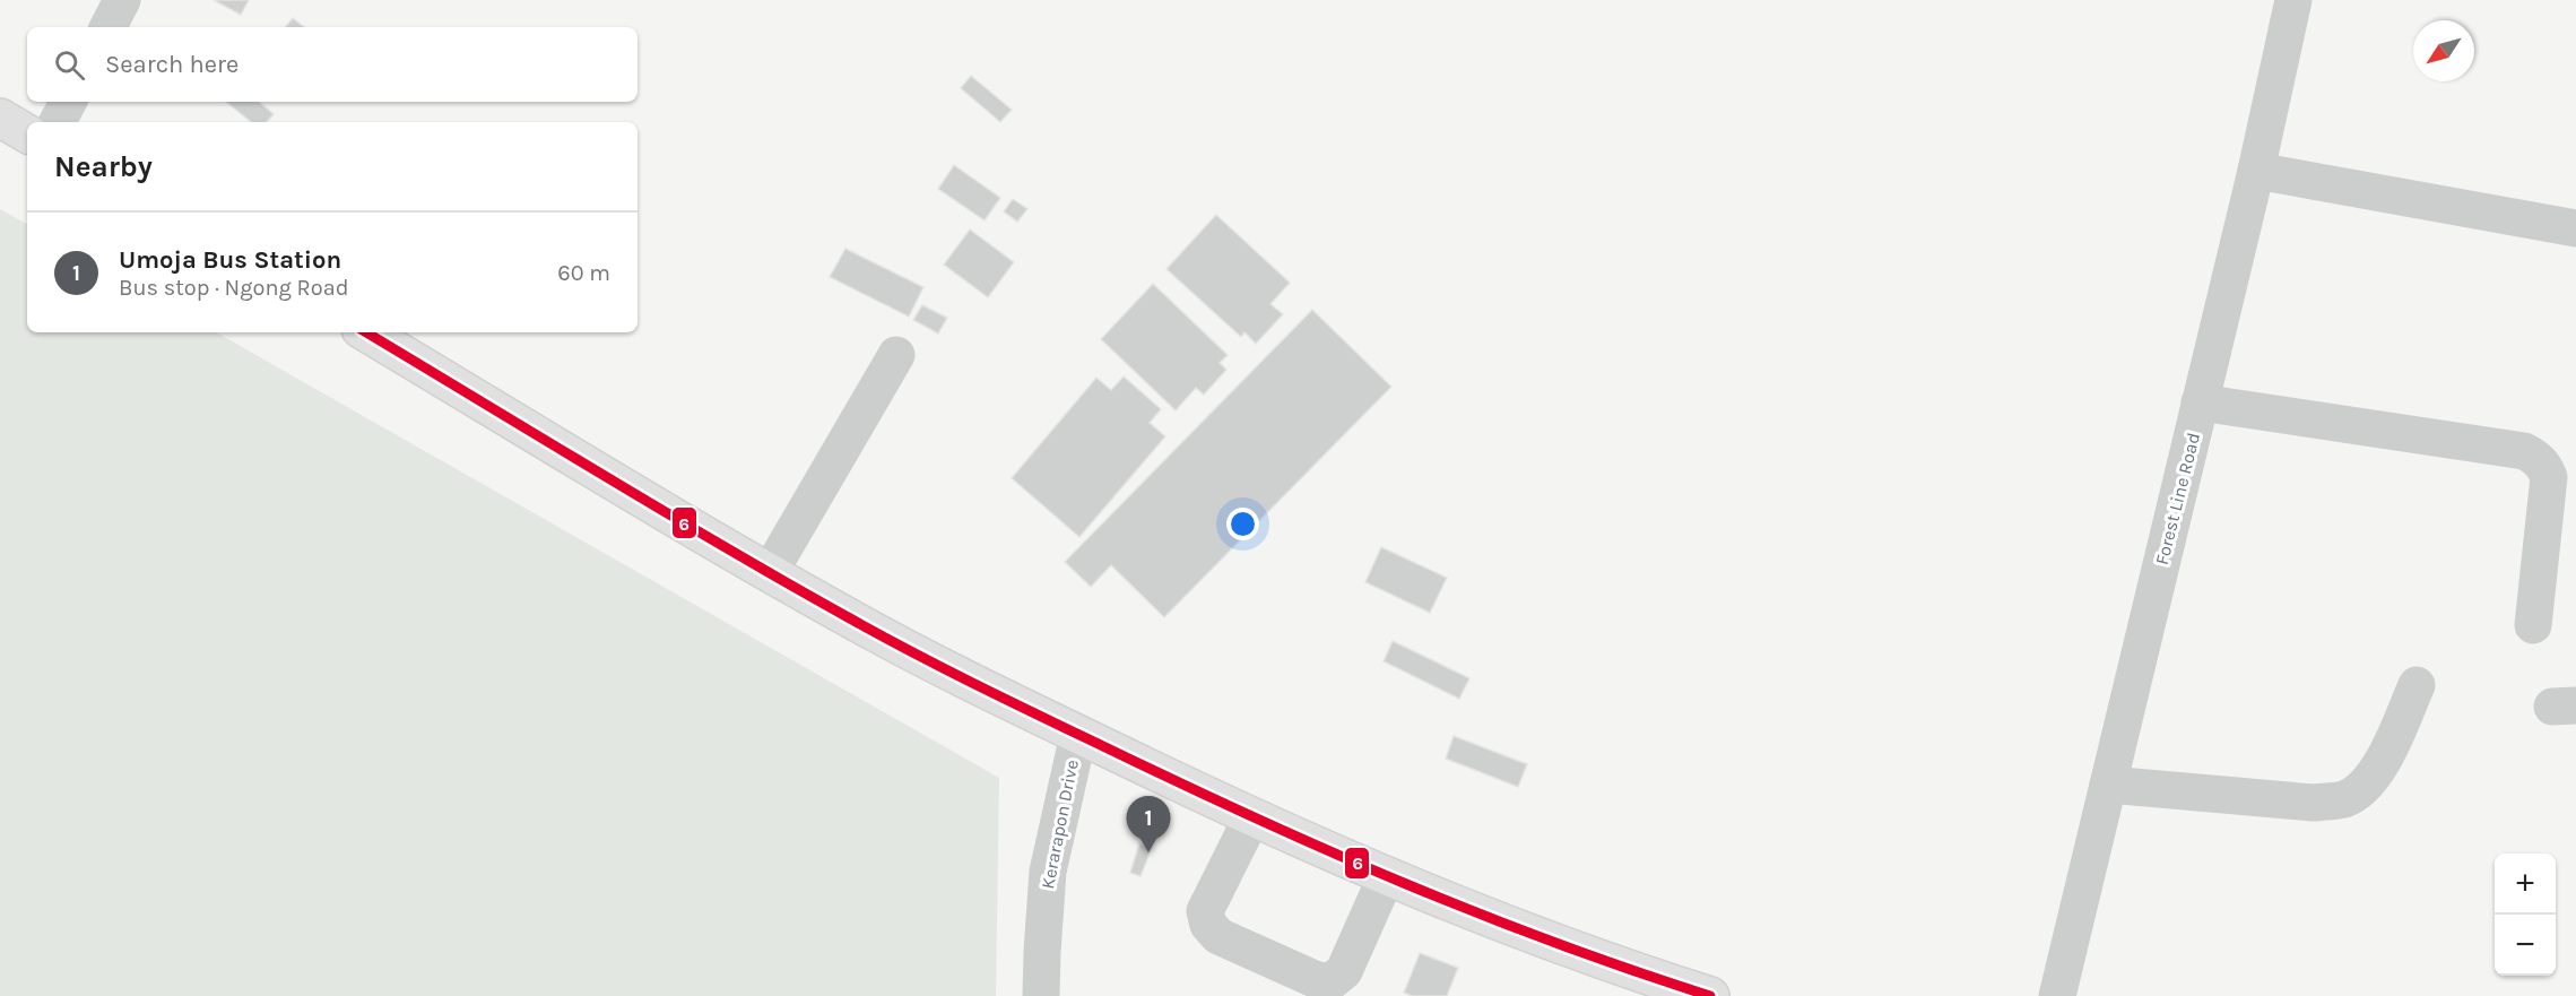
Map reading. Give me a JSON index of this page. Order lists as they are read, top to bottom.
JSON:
{
  "streets": {
    "street": ["Forest Line Road", "Kerarapon Drive"]
  },
  "lines": ["transit line 6"],
  "north": "bottom left",
  "page": {
    "search": "Search here",
    "heading": "Nearby",
    "list": [
      {
        "mark": "1",
        "name": "Umoja Bus Station",
        "note": "Bus stop · Ngong Road",
        "value": "60 m"
      }
    ],
    "pins": "1",
    "map_buttons": ["+", "−"]
  }
}
